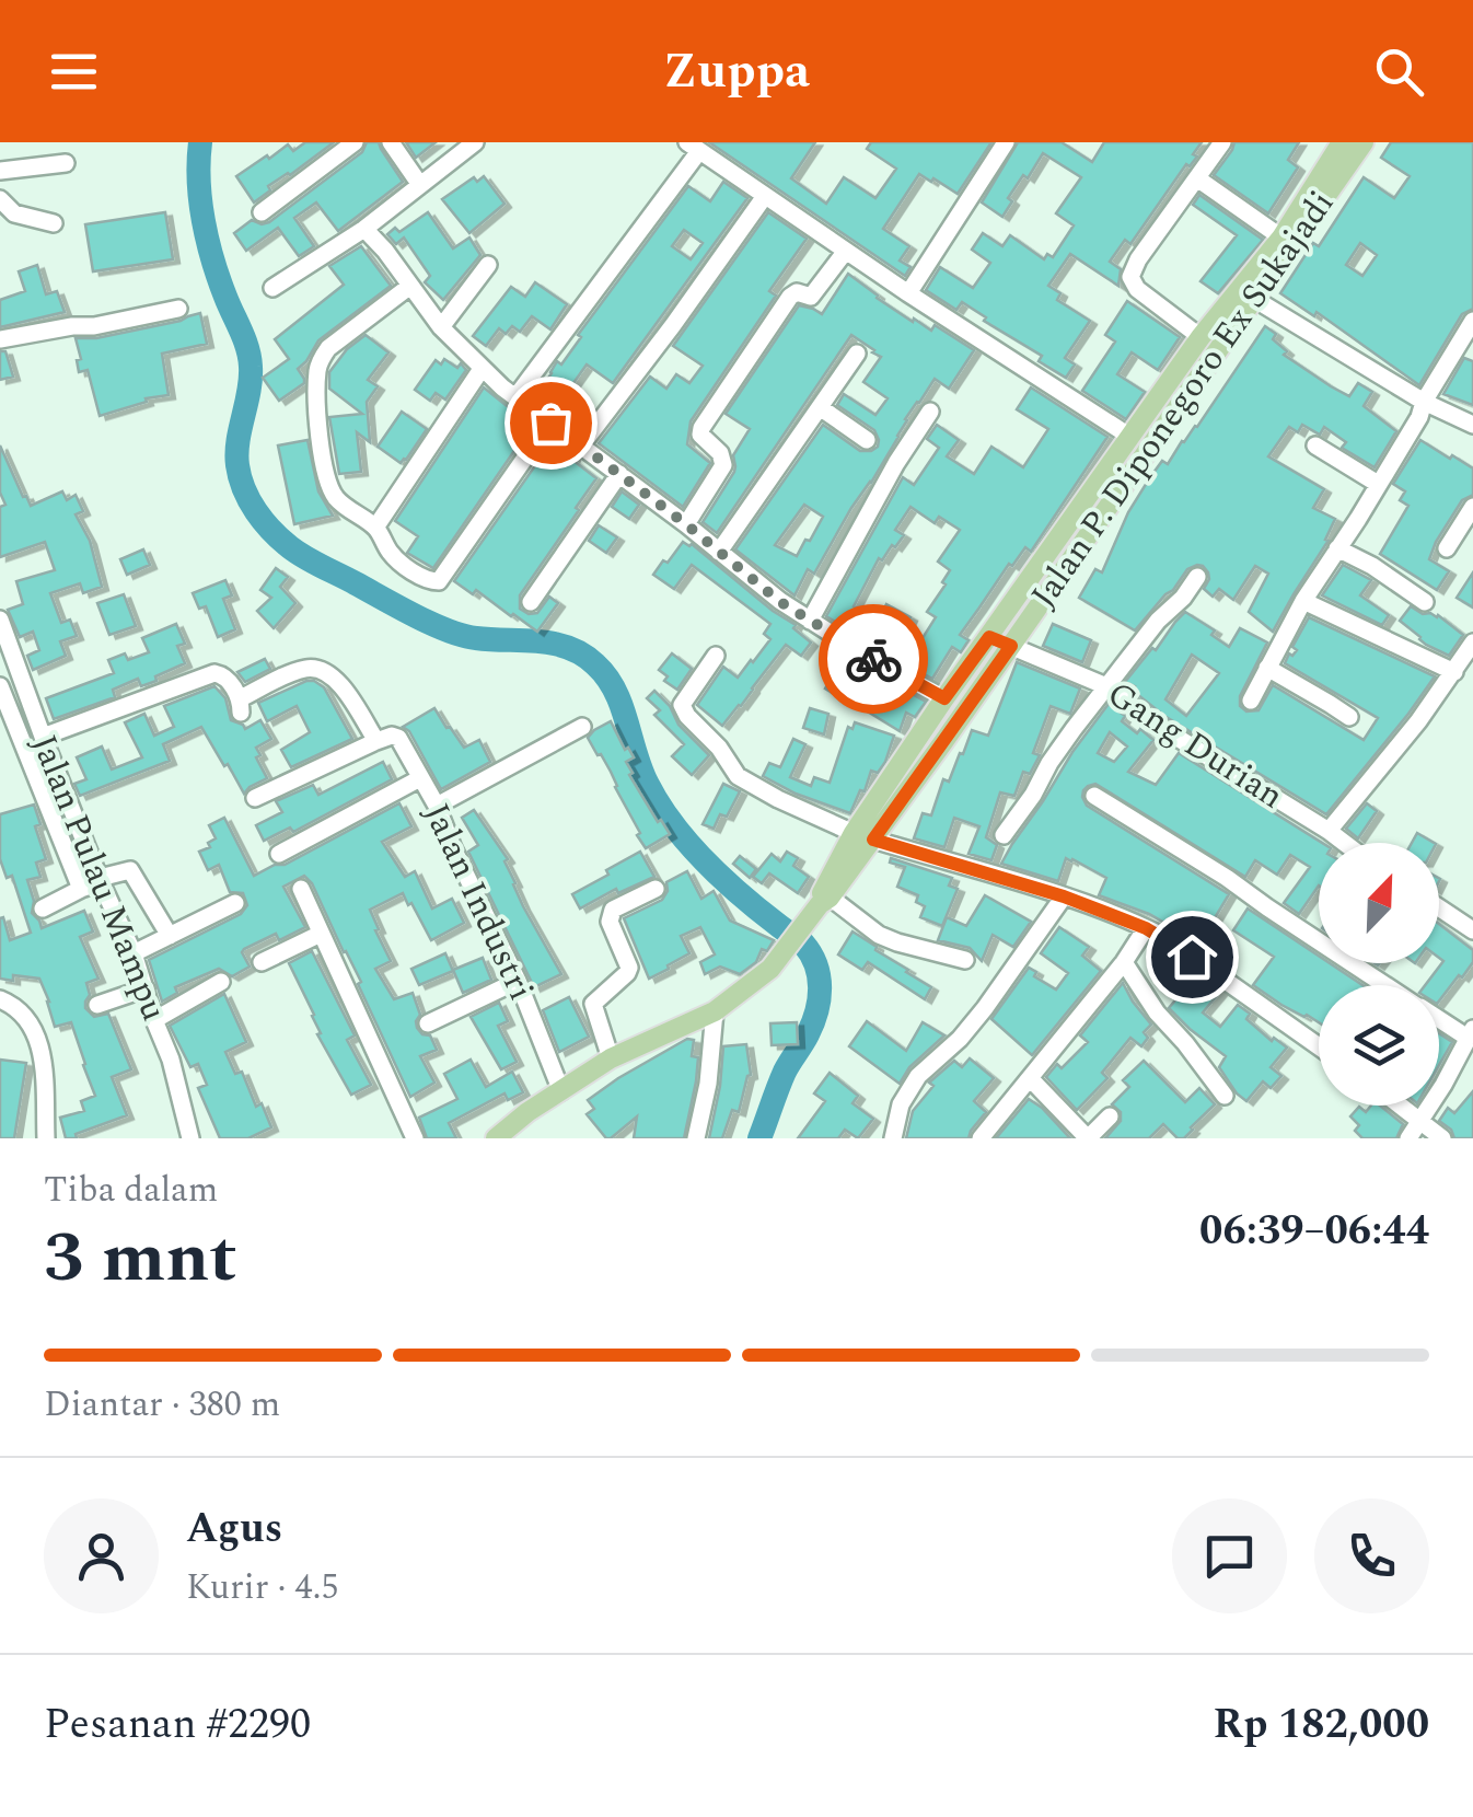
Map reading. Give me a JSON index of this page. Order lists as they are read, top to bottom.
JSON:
{
  "streets": {
    "main road": ["Jalan P. Diponegoro Ex Sukajadi"],
    "street": ["Gang Durian", "Jalan Pulau Mampu", "Jalan Industri"]
  },
  "crossings": [
    ["Jalan P. Diponegoro Ex Sukajadi", "Gang Durian"],
    ["Jalan P. Diponegoro Ex Sukajadi", "Jalan Industri"]
  ],
  "north": "top right",
  "page": {
    "header": "Zuppa",
    "heading": ["3 mnt", "Tiba dalam", "06:39–06:44"],
    "panel": [
      "Agus",
      "Kurir · 4.5",
      "Pesanan #2290",
      "Rp 182,000"
    ],
    "bar": "Diantar · 380 m"
  }
}
